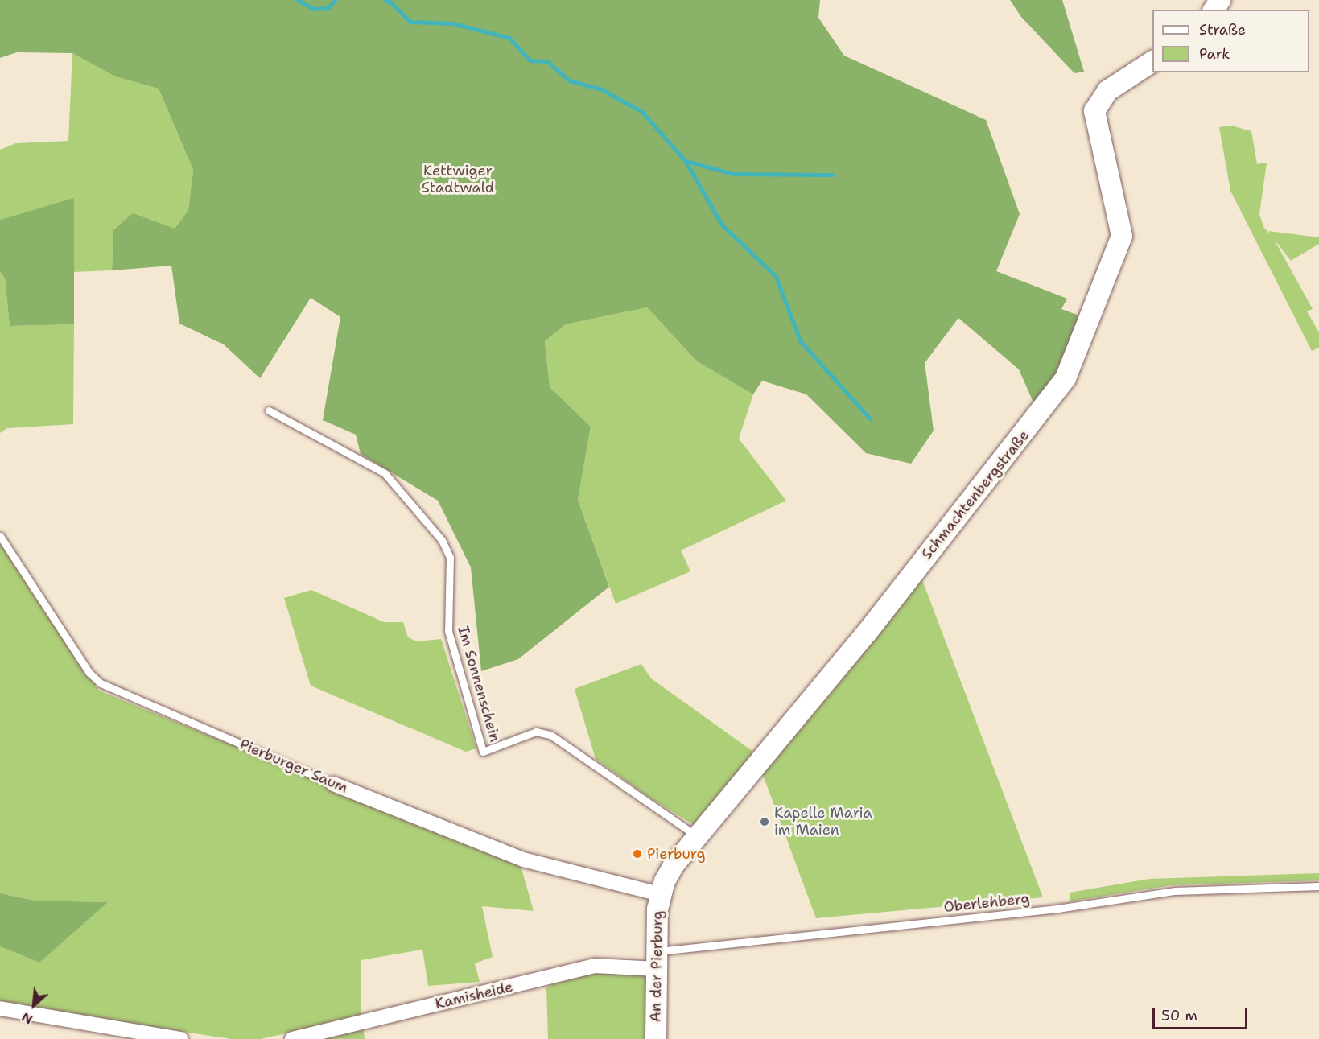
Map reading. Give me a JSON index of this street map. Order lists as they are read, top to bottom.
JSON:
{
  "streets": {
    "street": [
      "Schmachtenbergstraße",
      "Pierburger Saum",
      "An der Pierburg",
      "Kamisheide"
    ],
    "lane": ["Im Sonnenschein", "Oberlehberg"]
  },
  "crossings": [
    ["Schmachtenbergstraße", "Im Sonnenschein"],
    ["Schmachtenbergstraße", "Pierburger Saum"],
    ["Schmachtenbergstraße", "An der Pierburg"],
    ["Pierburger Saum", "An der Pierburg"],
    ["Oberlehberg", "An der Pierburg"],
    ["Oberlehberg", "Kamisheide"],
    ["An der Pierburg", "Kamisheide"]
  ],
  "parks": ["Kettwiger Stadtwald"],
  "places": ["Kapelle Maria im Maien", "Pierburg"],
  "legend": ["Straße", "Park"],
  "scale_bar": "50 m",
  "north": "bottom left"
}
